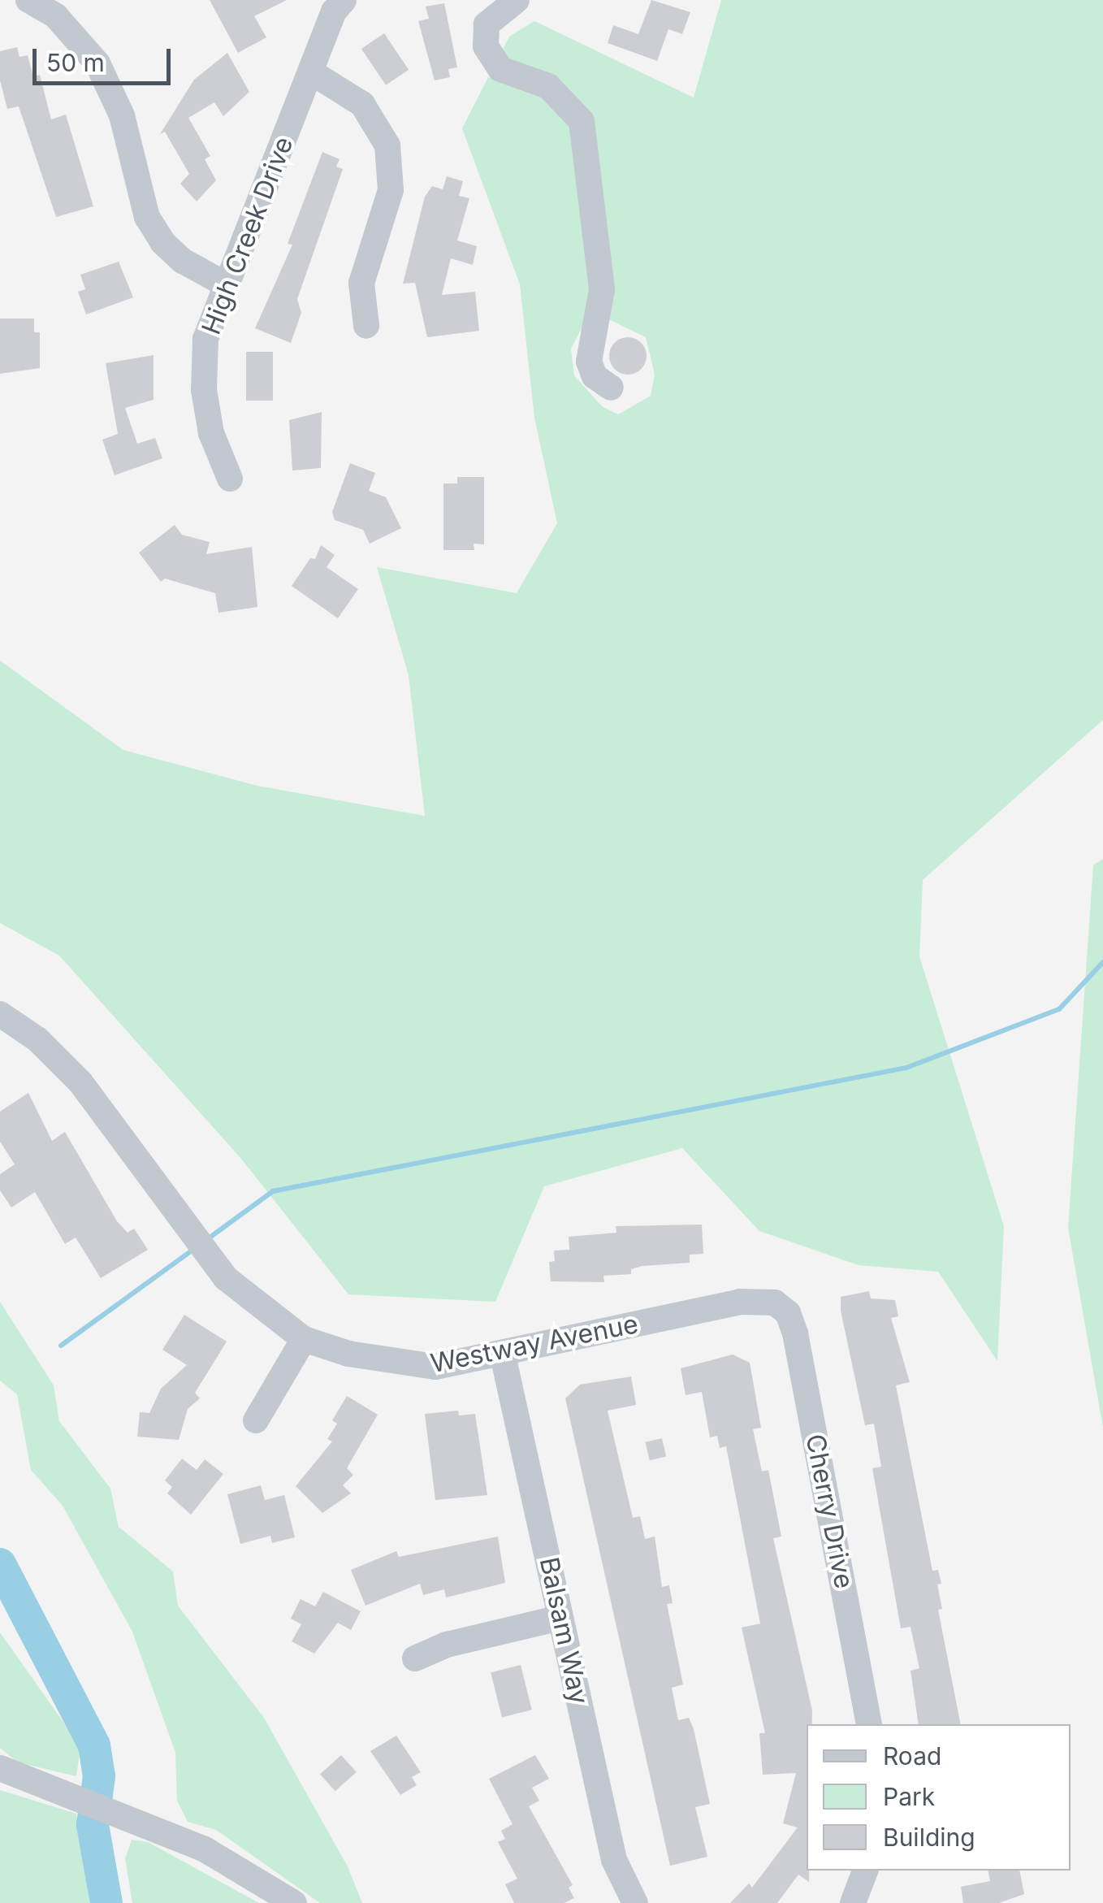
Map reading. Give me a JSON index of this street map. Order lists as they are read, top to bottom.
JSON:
{
  "streets": {
    "street": [
      "High Creek Drive",
      "Westway Avenue",
      "Cherry Drive",
      "Balsam Way"
    ]
  },
  "crossings": [
    ["Westway Avenue", "Cherry Drive"],
    ["Westway Avenue", "Balsam Way"]
  ],
  "legend": ["Road", "Park", "Building"],
  "scale_bar": "50 m"
}
